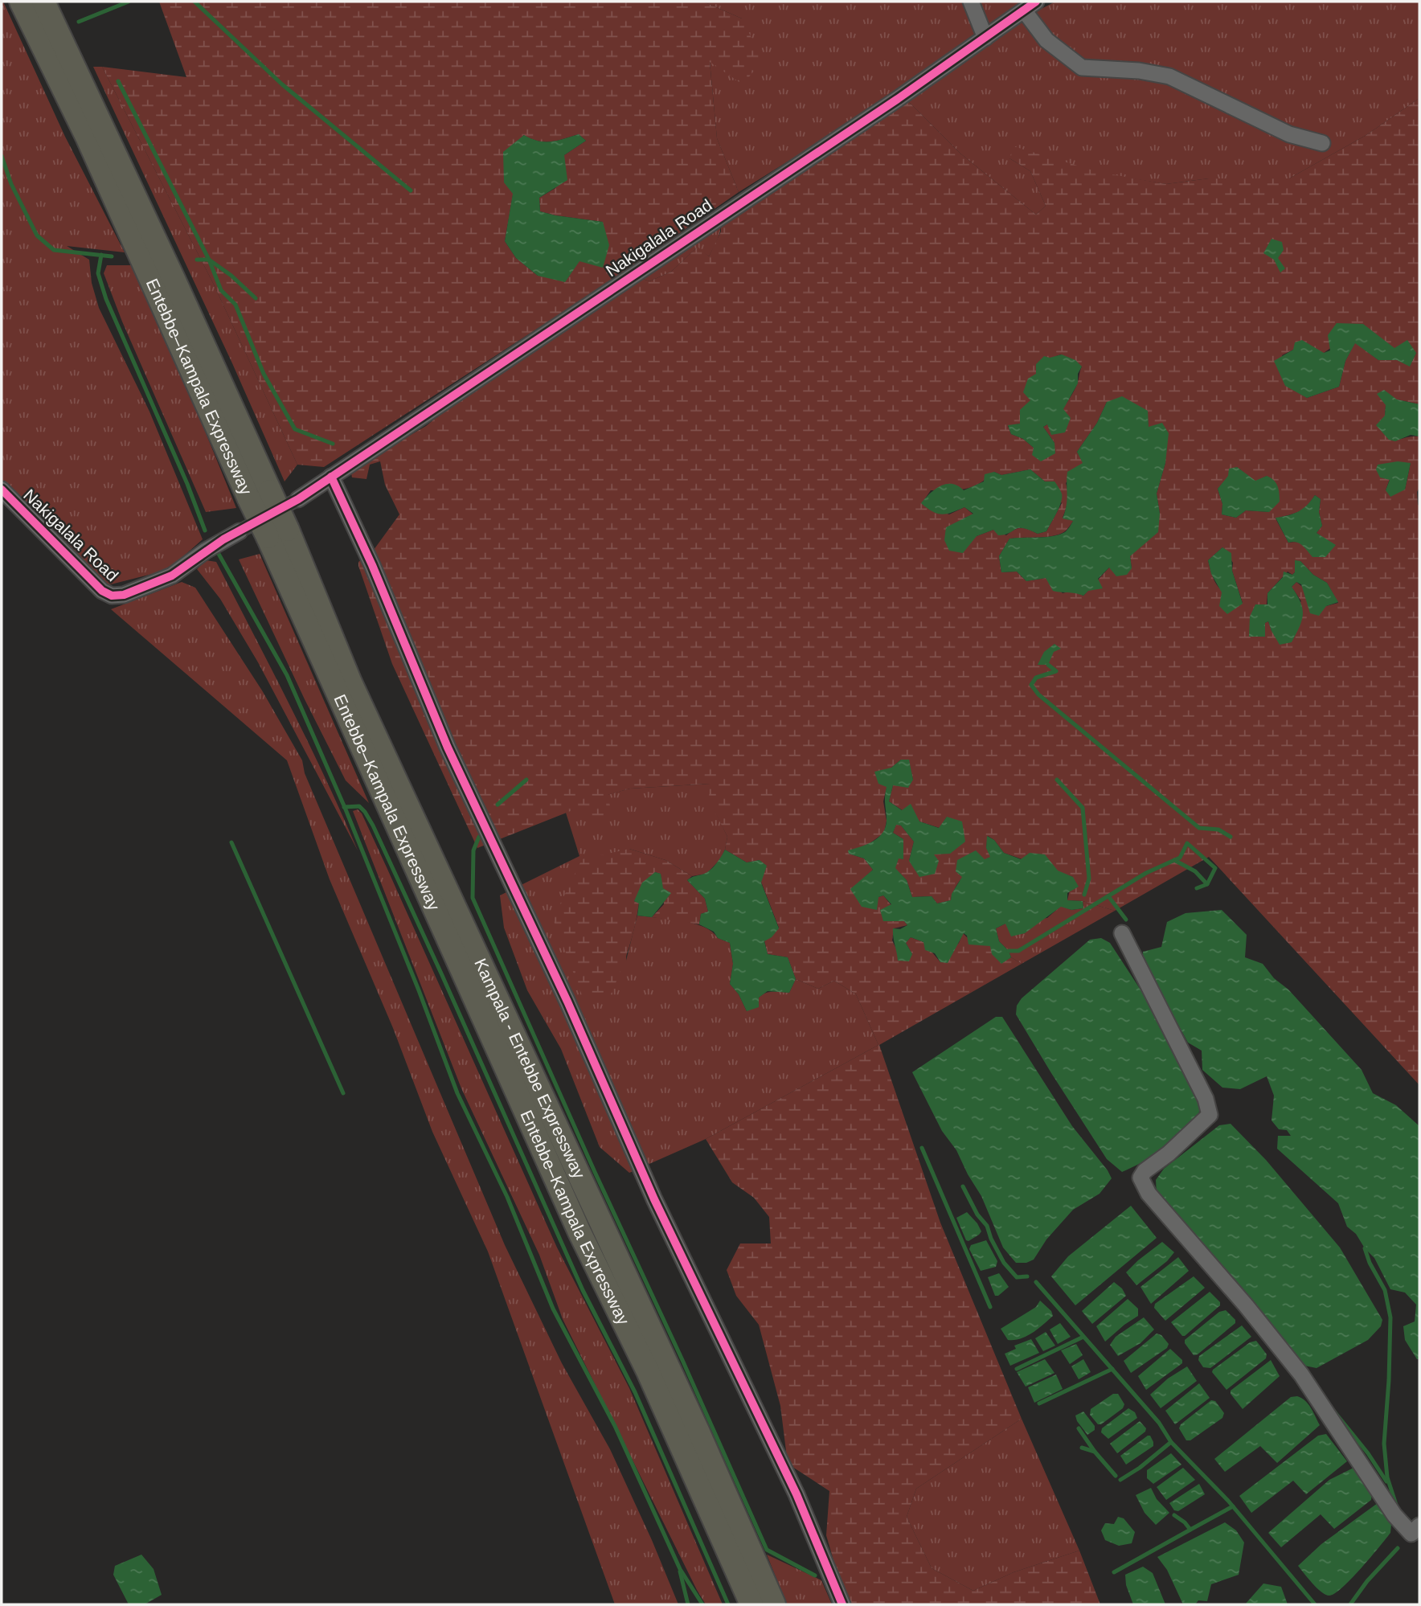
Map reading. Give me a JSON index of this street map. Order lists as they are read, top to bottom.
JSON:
{
  "streets": {
    "highway": ["Entebbe–Kampala Expressway", "Kampala - Entebbe Expressway"],
    "street": ["Nakigalala Road"]
  },
  "crossings": [
    ["Entebbe–Kampala Expressway", "Kampala - Entebbe Expressway"]
  ]
}
